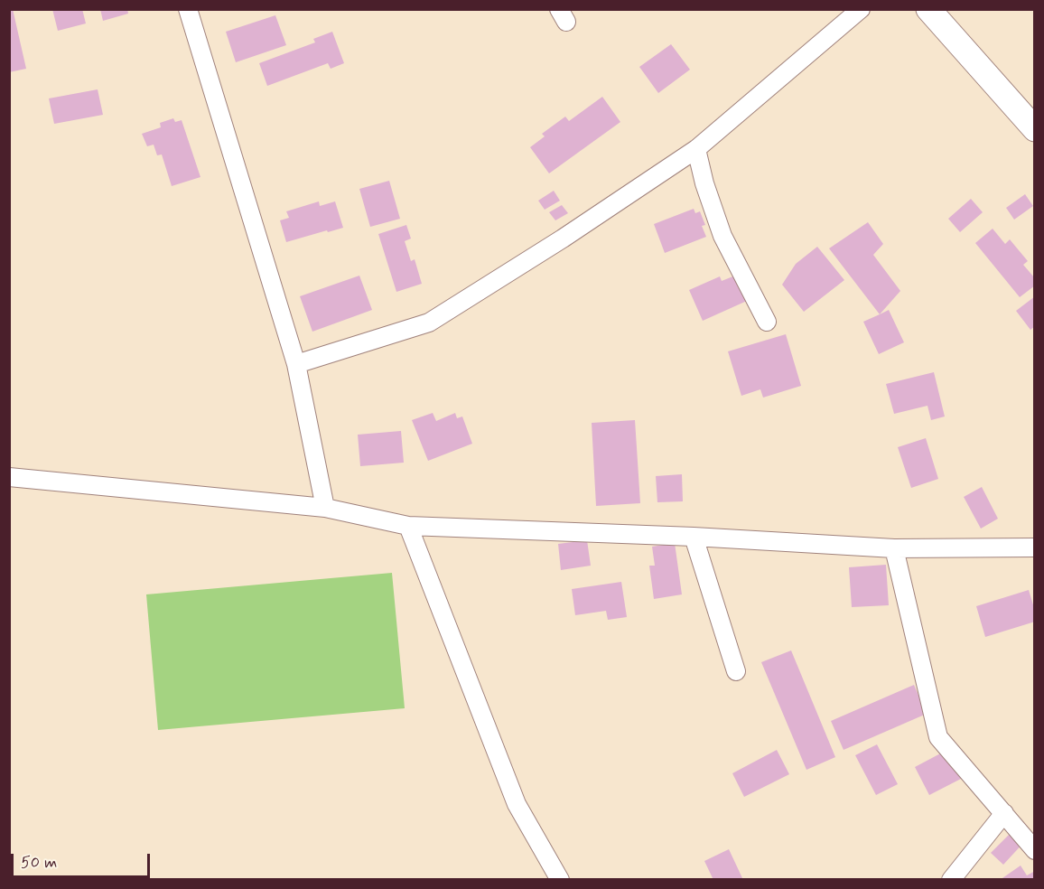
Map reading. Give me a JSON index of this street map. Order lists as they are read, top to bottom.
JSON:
{
  "scale_bar": "50 m"
}
